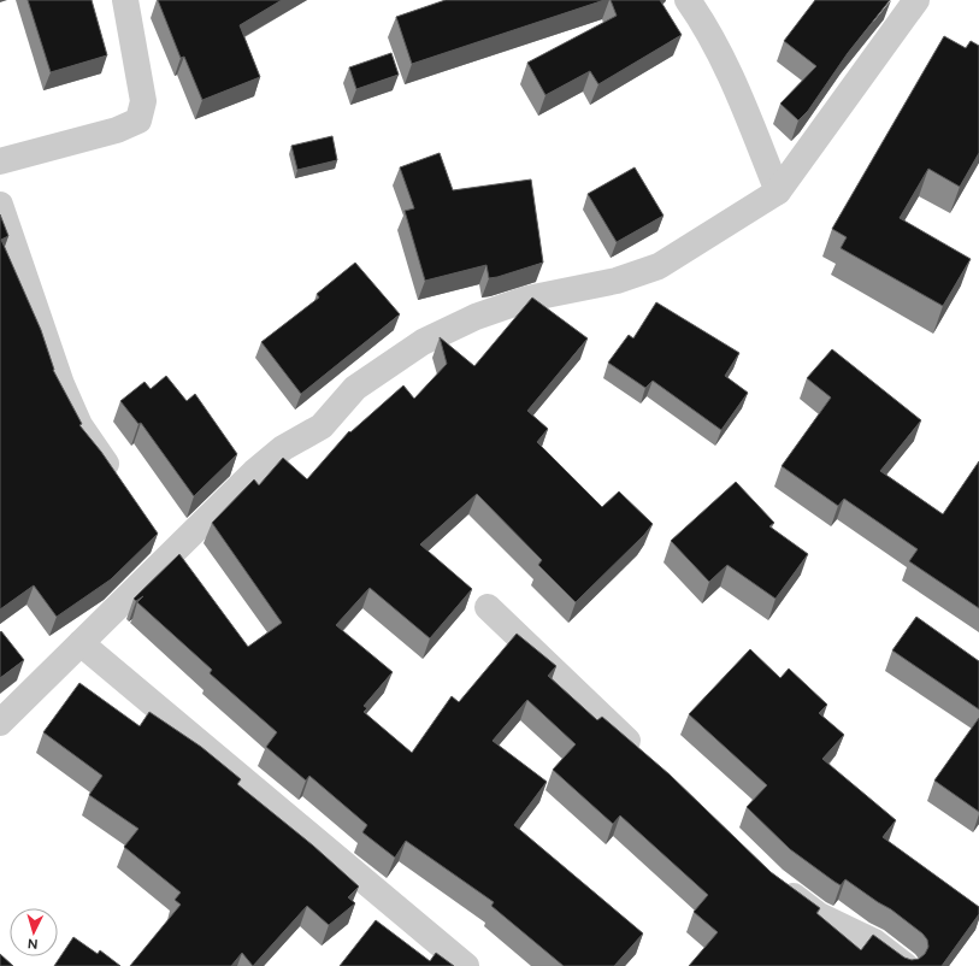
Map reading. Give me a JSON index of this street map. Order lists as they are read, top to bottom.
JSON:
{
  "north": "bottom"
}
